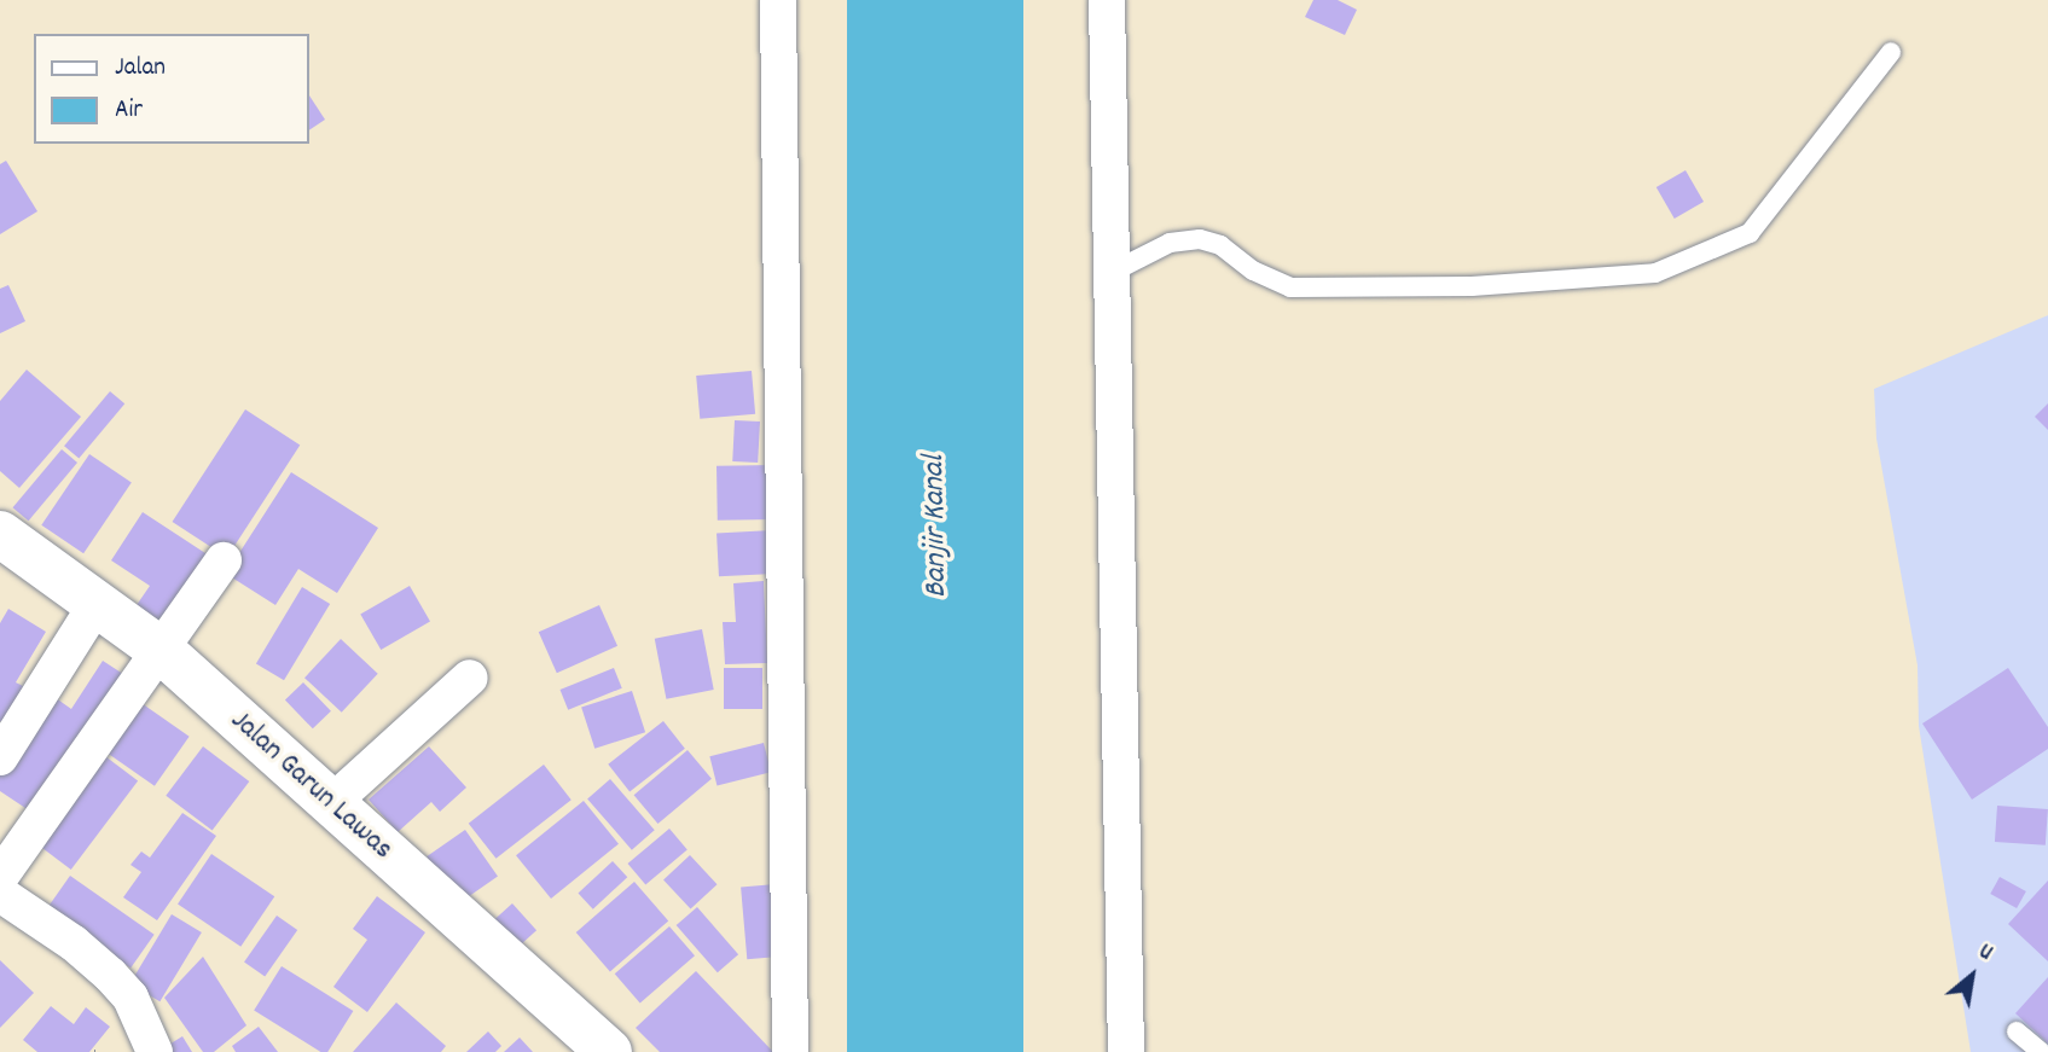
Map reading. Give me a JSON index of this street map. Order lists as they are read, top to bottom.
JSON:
{
  "streets": {
    "main road": ["Jalan Garun Lawas"]
  },
  "water": ["Banjir Kanal"],
  "legend": ["Jalan", "Air"],
  "north": "top right"
}
